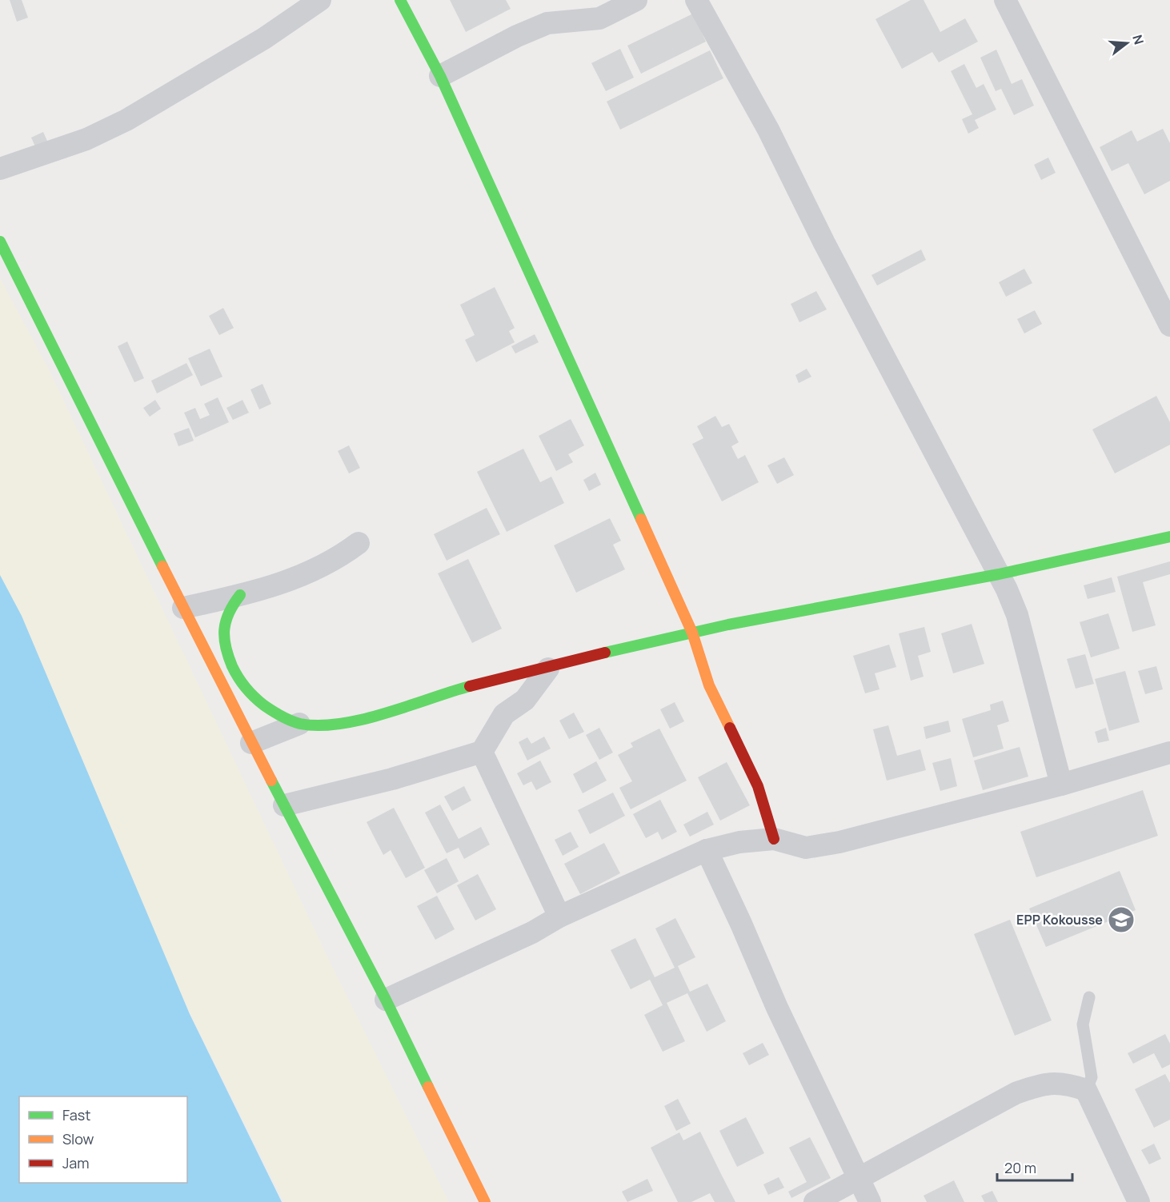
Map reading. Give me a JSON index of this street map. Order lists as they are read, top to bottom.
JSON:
{
  "places": {
    "school or university": ["EPP Kokousse"]
  },
  "legend": ["Fast", "Slow", "Jam"],
  "scale_bar": "20 m",
  "north": "right"
}
